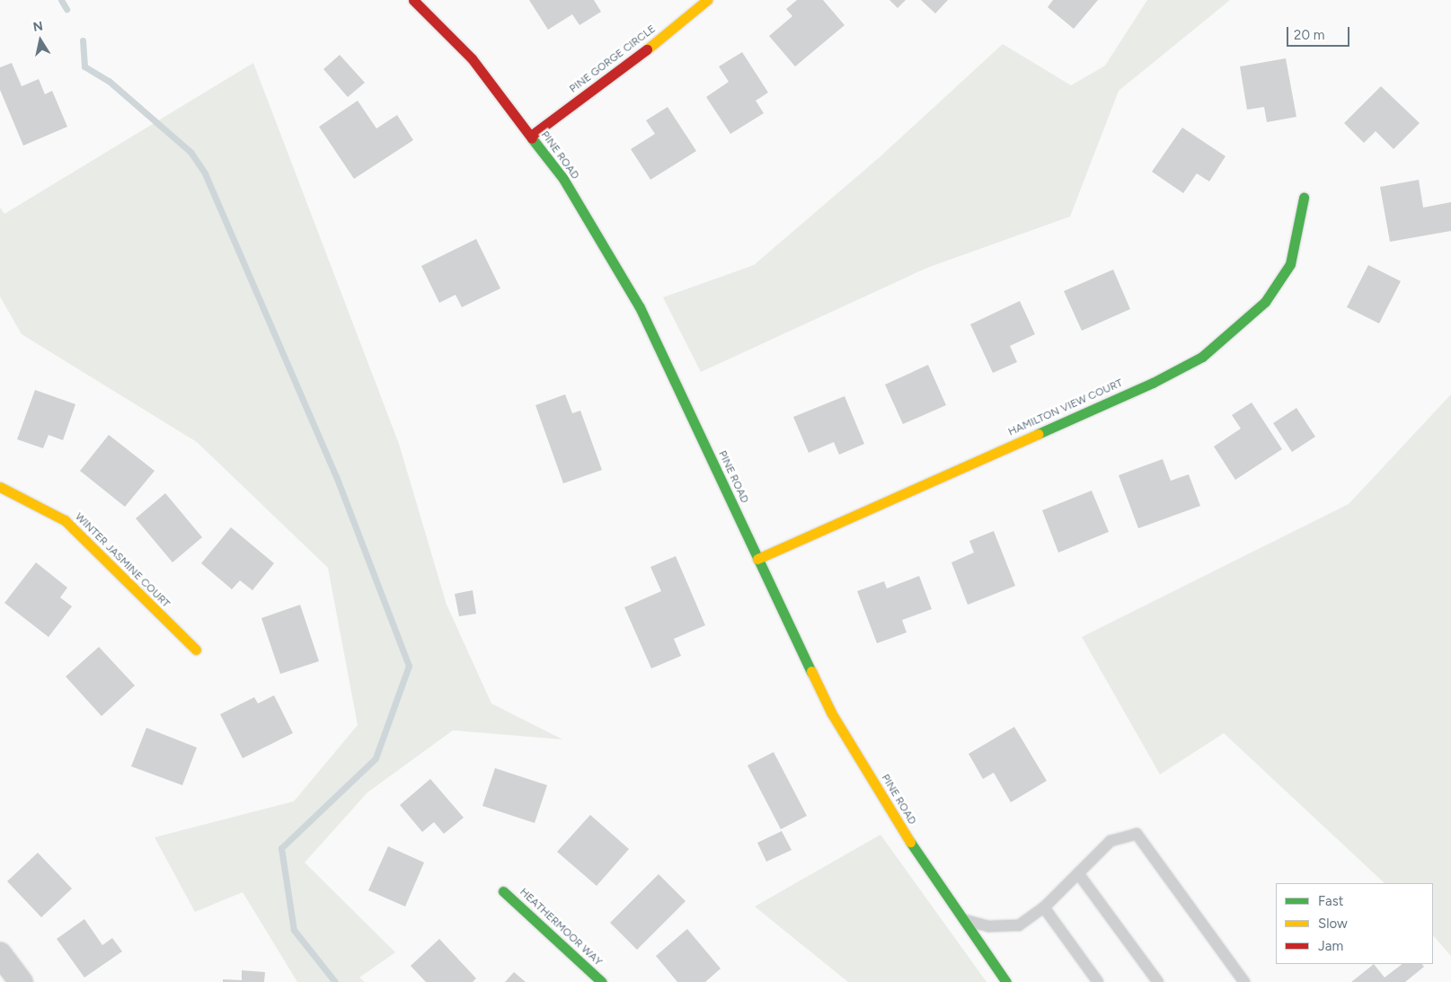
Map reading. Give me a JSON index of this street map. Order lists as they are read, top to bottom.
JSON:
{
  "streets": {
    "street": [
      "PINE GORGE CIRCLE",
      "PINE ROAD",
      "HAMILTON VIEW COURT",
      "WINTER JASMINE COURT",
      "HEATHERMOOR WAY"
    ]
  },
  "crossings": [
    ["PINE GORGE CIRCLE", "PINE ROAD"],
    ["PINE ROAD", "HAMILTON VIEW COURT"]
  ],
  "legend": ["Fast", "Slow", "Jam"],
  "scale_bar": "20 m",
  "north": "top"
}
